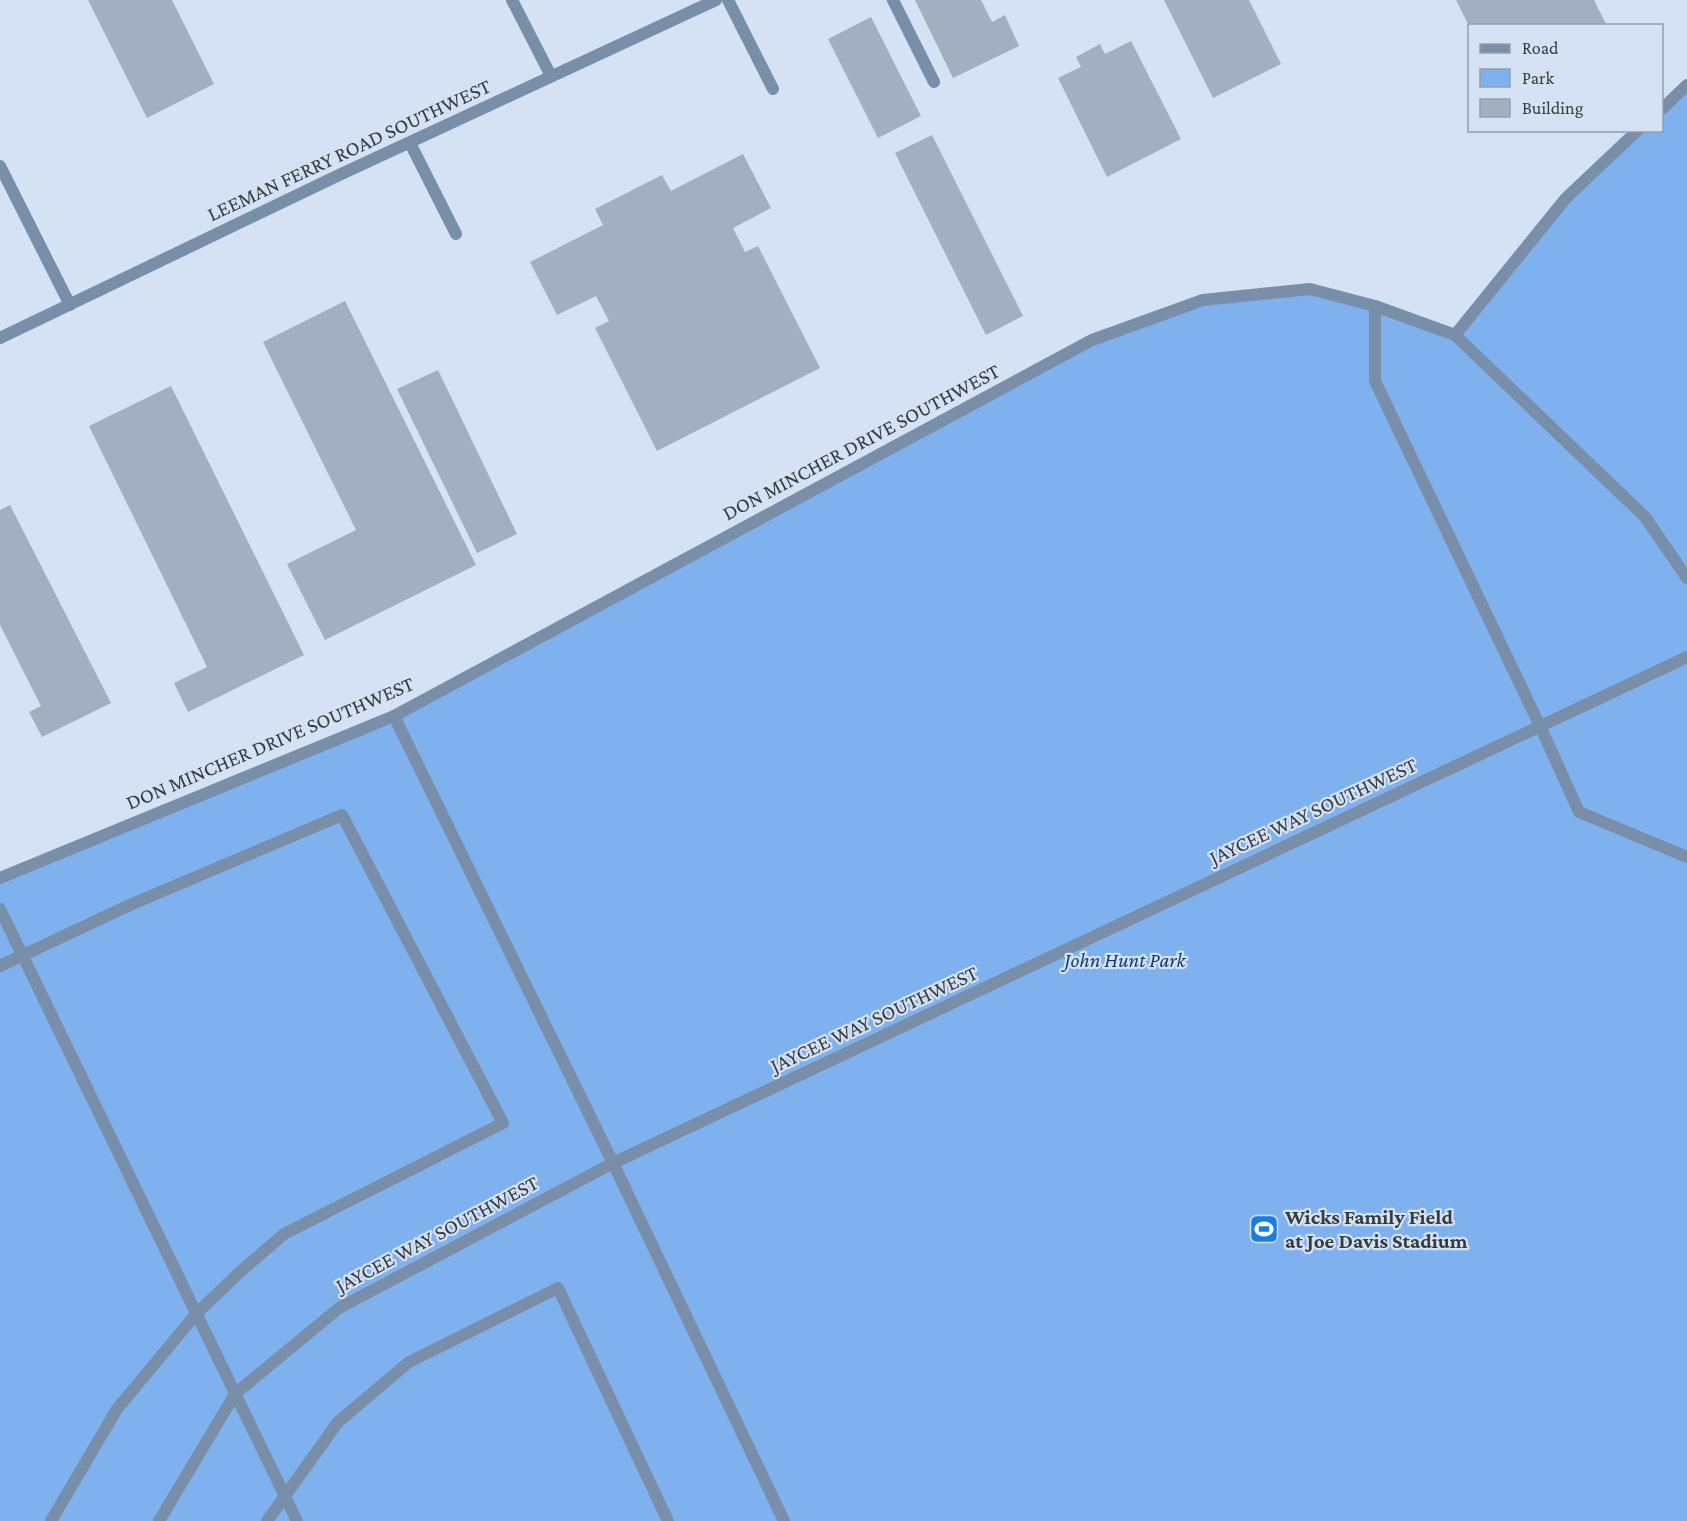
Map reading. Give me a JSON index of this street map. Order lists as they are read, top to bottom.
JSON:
{
  "streets": {
    "street": ["LEEMAN FERRY ROAD SOUTHWEST", "DON MINCHER DRIVE SOUTHWEST", "JAYCEE WAY SOUTHWEST"]
  },
  "parks": ["John Hunt Park"],
  "places": {
    "sports": ["Wicks Family Field at Joe Davis Stadium"]
  },
  "legend": ["Road", "Park", "Building"]
}
